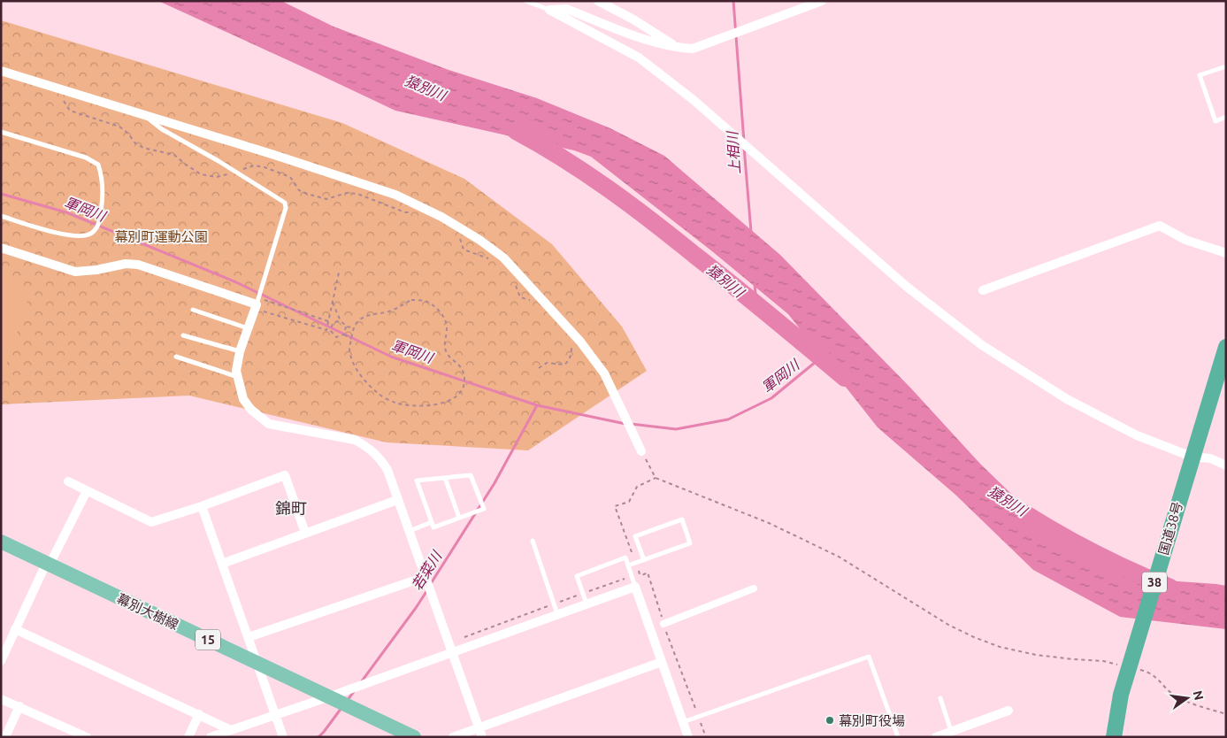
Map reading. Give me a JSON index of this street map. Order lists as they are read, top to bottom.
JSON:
{
  "streets": {
    "highway": ["国道38号", "38"],
    "main road": ["幕別大樹線", "15"]
  },
  "districts": ["錦町"],
  "water": [
    "猿別川",
    "上相川",
    "軍岡川",
    "若菜川"
  ],
  "parks": ["幕別町運動公園"],
  "places": ["幕別町役場"],
  "north": "right"
}
